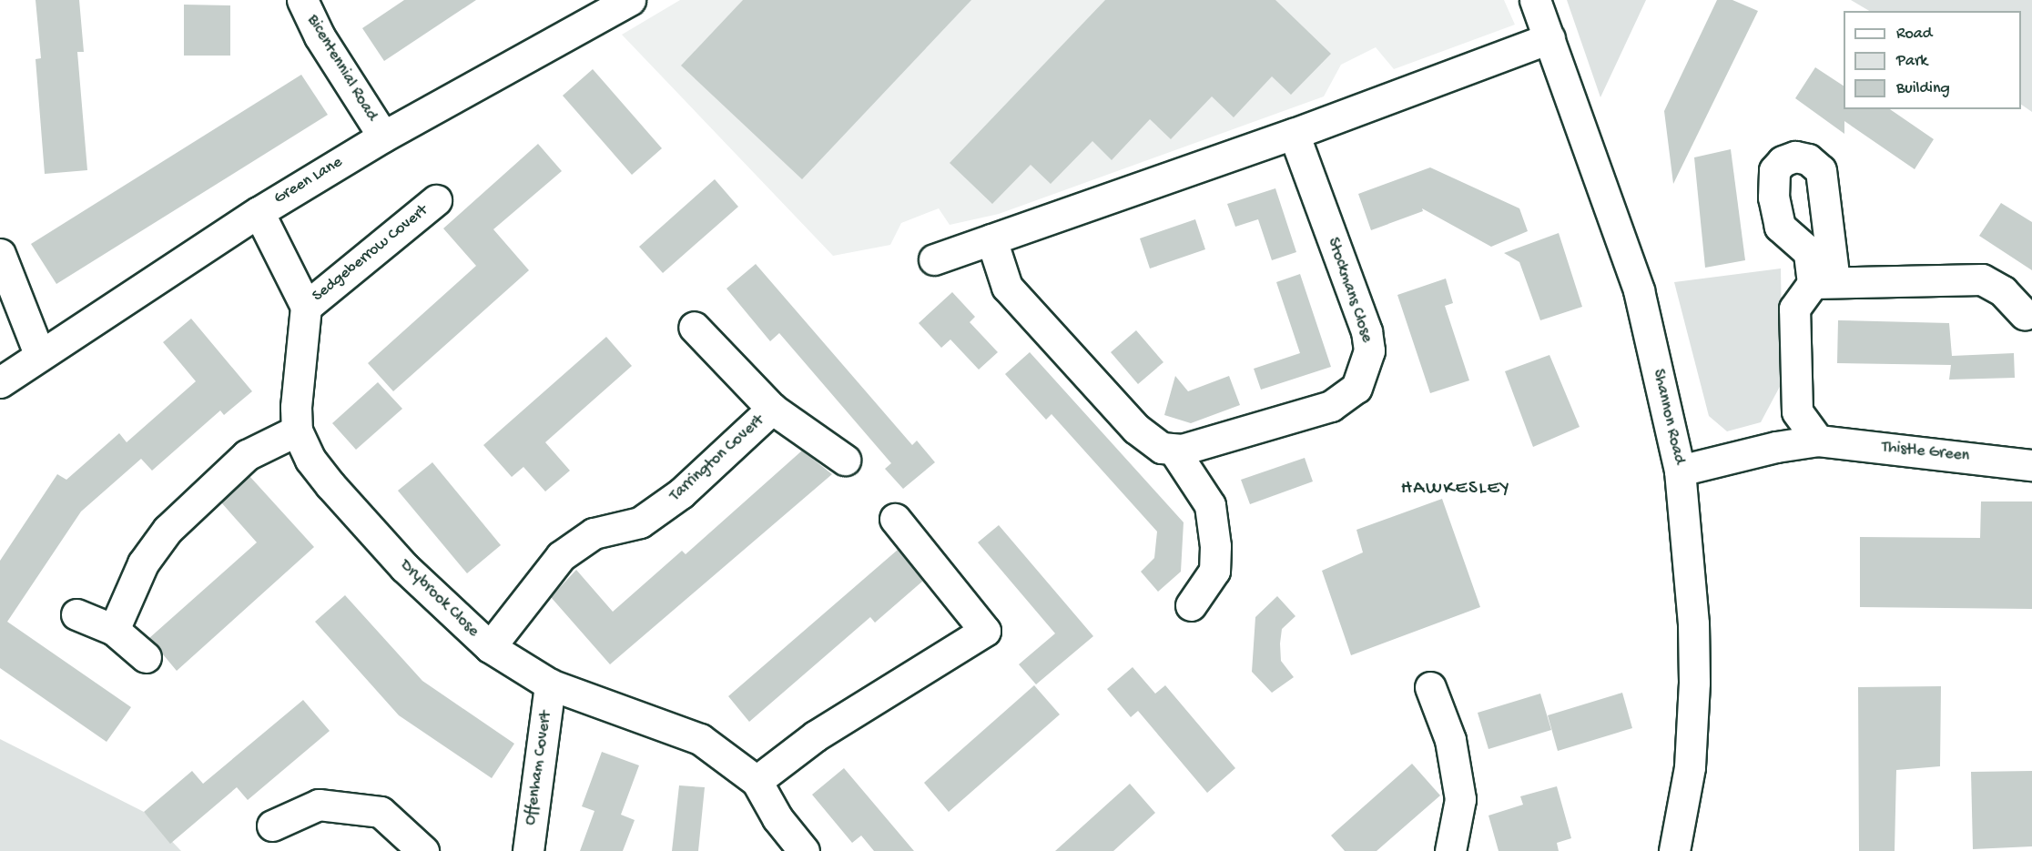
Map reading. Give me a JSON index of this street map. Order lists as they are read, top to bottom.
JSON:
{
  "streets": {
    "street": [
      "Bicentennial Road",
      "Green Lane",
      "Sedgeberrow Covert",
      "Stockmans Close",
      "Shannon Road",
      "Thistle Green",
      "Tarrington Covert",
      "Drybrook Close",
      "Offenham Covert"
    ]
  },
  "crossings": [
    ["Bicentennial Road", "Green Lane"],
    ["Sedgeberrow Covert", "Drybrook Close"],
    ["Shannon Road", "Thistle Green"],
    ["Tarrington Covert", "Drybrook Close"],
    ["Drybrook Close", "Offenham Covert"]
  ],
  "districts": ["HAWKESLEY"],
  "legend": ["Road", "Park", "Building"]
}
